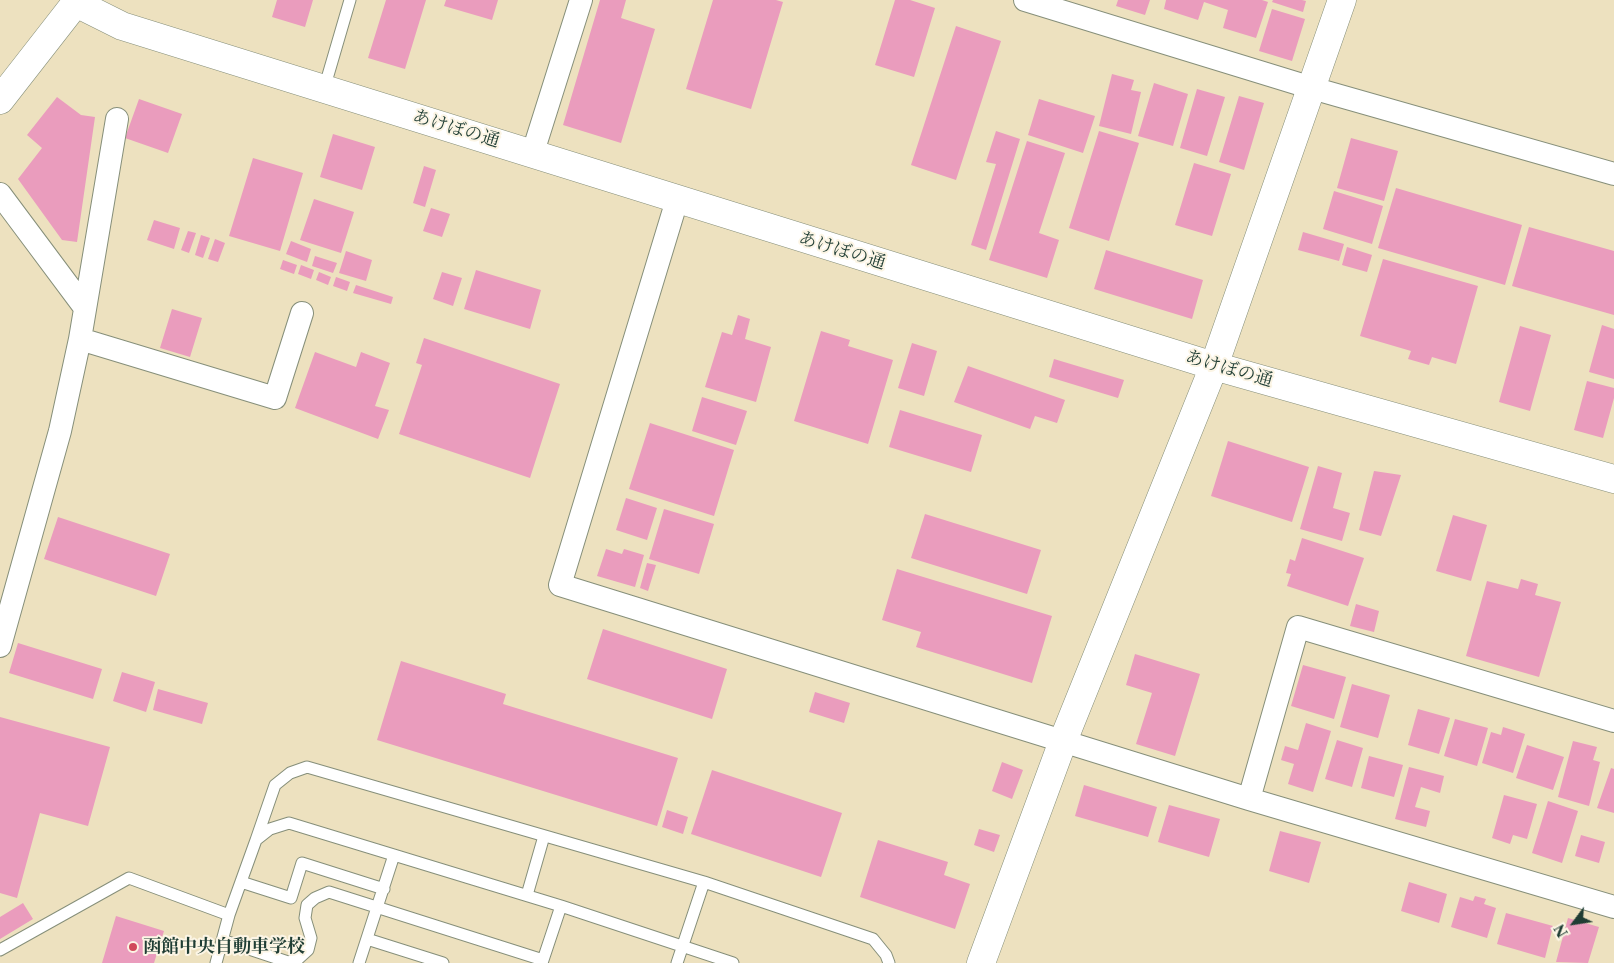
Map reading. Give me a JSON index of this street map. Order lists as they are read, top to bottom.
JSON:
{
  "streets": {
    "street": ["あけぼの通"]
  },
  "places": ["函館中央自動車学校"],
  "north": "bottom left"
}
